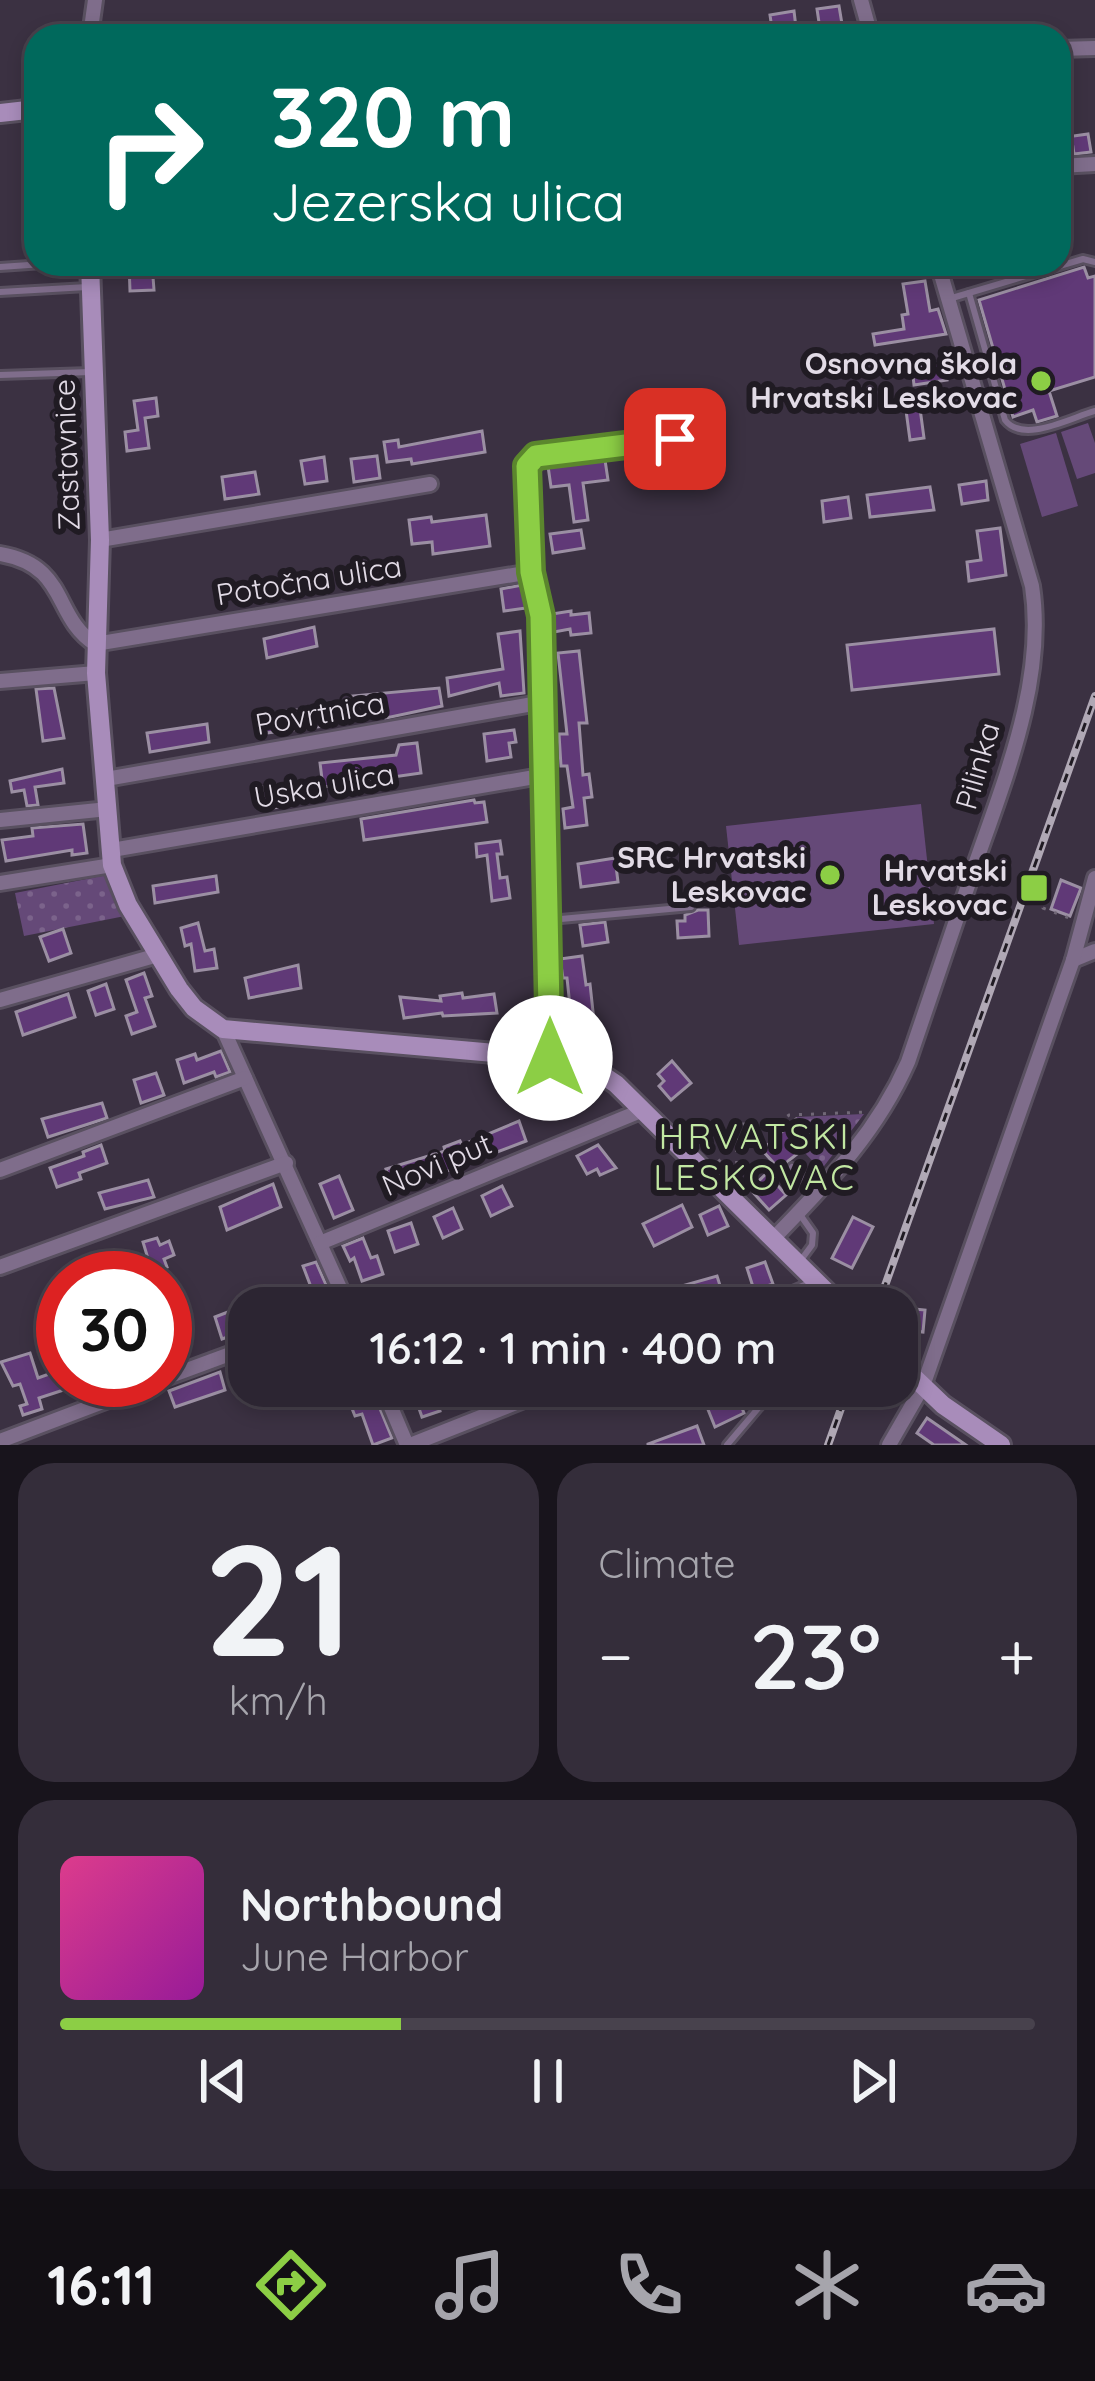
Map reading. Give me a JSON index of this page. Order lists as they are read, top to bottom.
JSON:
{
  "streets": {
    "main road": ["Zastavnice"],
    "street": [
      "Potočna ulica",
      "Povrtnica",
      "Pilinka",
      "Uska ulica",
      "Novi put"
    ]
  },
  "crossings": [
    ["Zastavnice", "Potočna ulica"],
    ["Zastavnice", "Povrtnica"],
    ["Zastavnice", "Uska ulica"]
  ],
  "districts": ["HRVATSKI LESKOVAC"],
  "places": {
    "other": ["Osnovna škola Hrvatski Leskovac", "SRC Hrvatski Leskovac"],
    "transit": ["Hrvatski Leskovac"]
  },
  "page": {
    "turn": ["320 m", "Jezerska ulica"],
    "limit": "30",
    "trip": "16:12 · 1 min · 400 m",
    "tile": [
      ["21", "km/h"],
      "Climate"
    ],
    "heat": ["−", "23°", "+"],
    "song": ["Northbound", "June Harbor"],
    "tabs": "16:11"
  }
}
